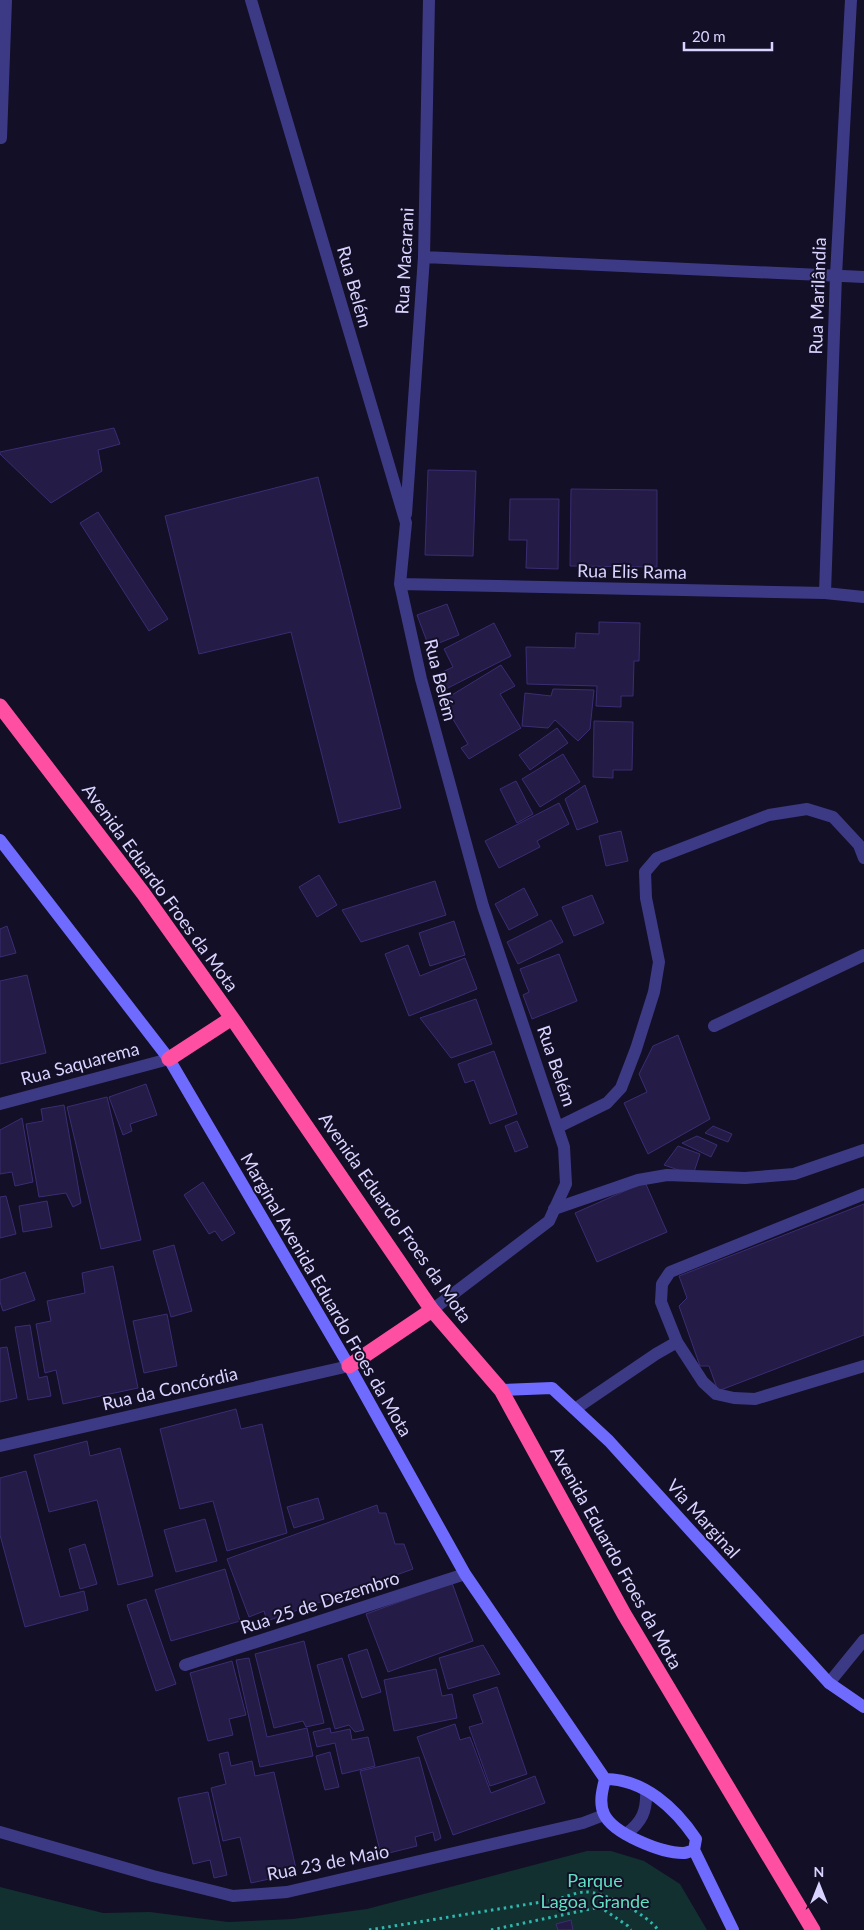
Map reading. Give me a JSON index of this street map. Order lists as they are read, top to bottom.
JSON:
{
  "streets": {
    "highway": ["Avenida Eduardo Froes da Mota"],
    "street": [
      "Rua Macarani",
      "Rua Belém",
      "Rua Marilândia",
      "Rua Elis Rama",
      "Rua Saquarema",
      "Marginal Avenida Eduardo Froes da Mota",
      "Rua da Concórdia",
      "Via Marginal",
      "Rua 25 de Dezembro",
      "Rua 23 de Maio"
    ]
  },
  "crossings": [
    ["Rua Macarani", "Rua Belém"],
    ["Rua Belém", "Rua Elis Rama"],
    ["Rua Belém", "Avenida Eduardo Froes da Mota"],
    ["Rua Marilândia", "Rua Elis Rama"],
    ["Avenida Eduardo Froes da Mota", "Via Marginal"],
    ["Rua Saquarema", "Marginal Avenida Eduardo Froes da Mota"],
    ["Marginal Avenida Eduardo Froes da Mota", "Rua da Concórdia"],
    ["Marginal Avenida Eduardo Froes da Mota", "Rua 25 de Dezembro"],
    ["Marginal Avenida Eduardo Froes da Mota", "Rua 23 de Maio"]
  ],
  "parks": ["Parque Lagoa Grande"],
  "scale_bar": "20 m",
  "north": "top"
}
